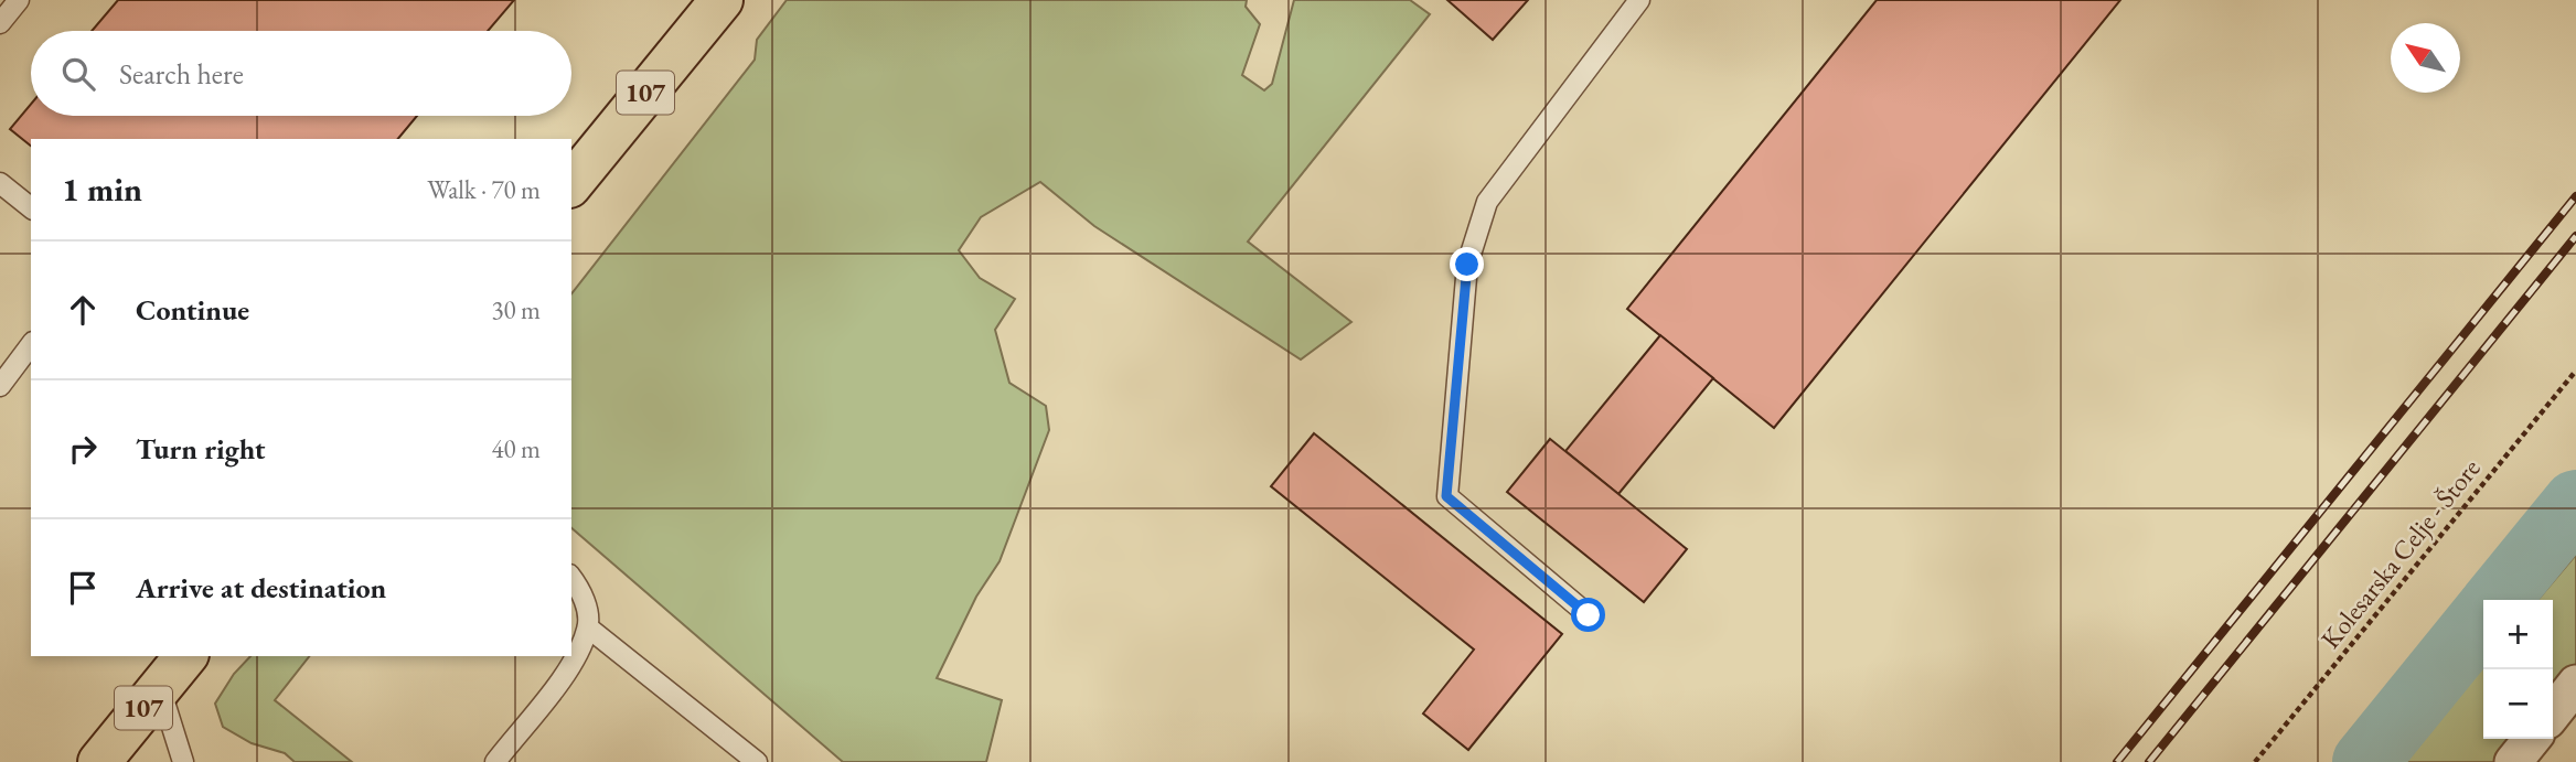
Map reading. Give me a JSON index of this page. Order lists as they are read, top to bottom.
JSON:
{
  "streets": {
    "main road": ["107"],
    "path": ["Kolesarska Celje - Štore"]
  },
  "north": "top left",
  "page": {
    "search": "Search here",
    "heading": ["1 min", "Walk · 70 m"],
    "list": [
      ["Continue", "30 m"],
      ["Turn right", "40 m"],
      "Arrive at destination"
    ],
    "map_buttons": ["+", "−"]
  }
}
